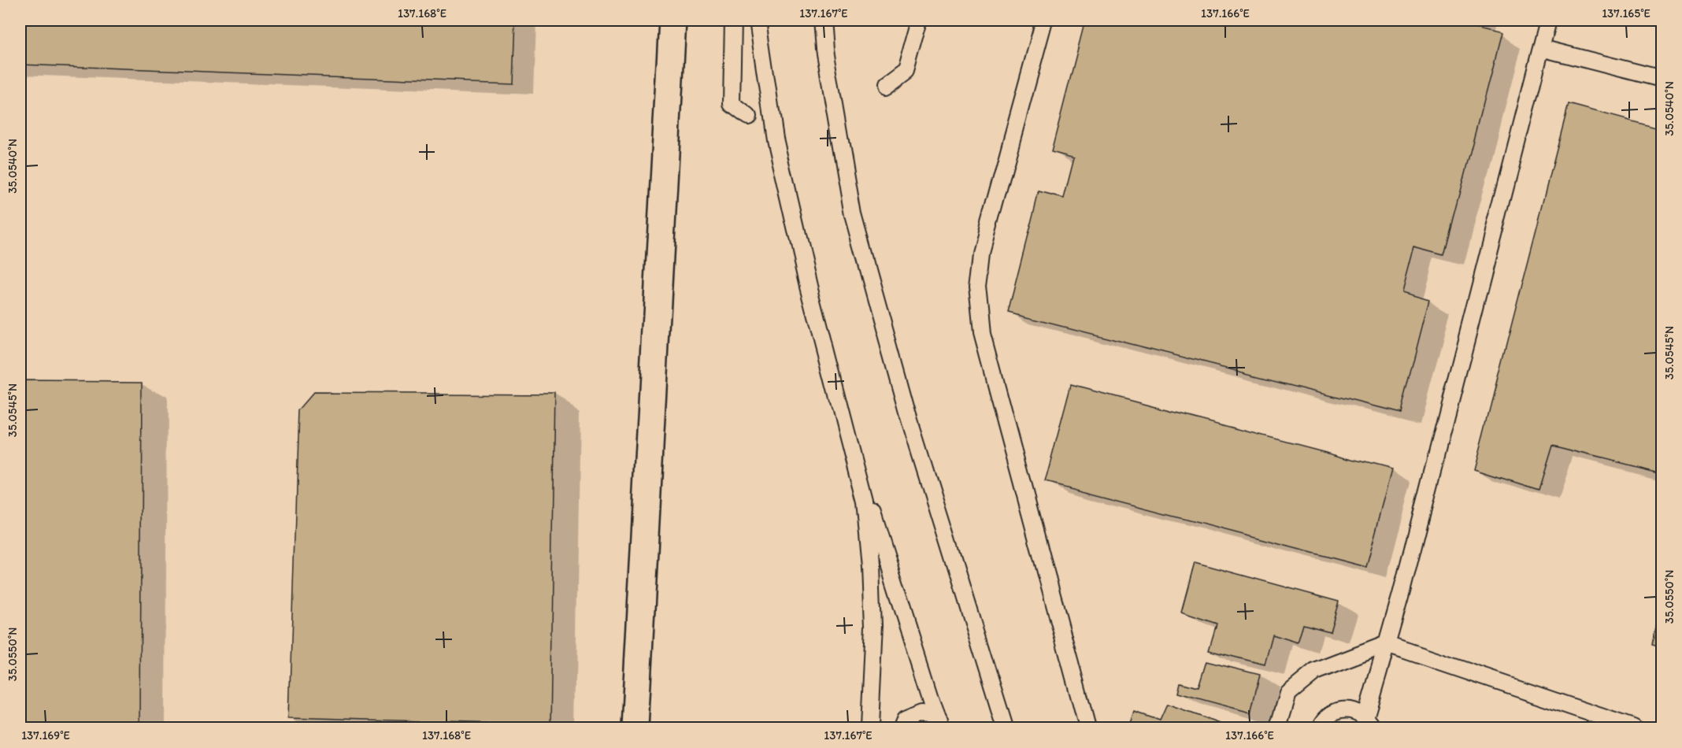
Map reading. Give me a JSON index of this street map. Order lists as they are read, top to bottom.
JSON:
{
  "coordinates": [
    "137.168°E",
    "137.167°E",
    "137.166°E",
    "137.165°E",
    "35.0540°N",
    "35.0545°N",
    "35.0550°N",
    "137.169°E"
  ]
}
